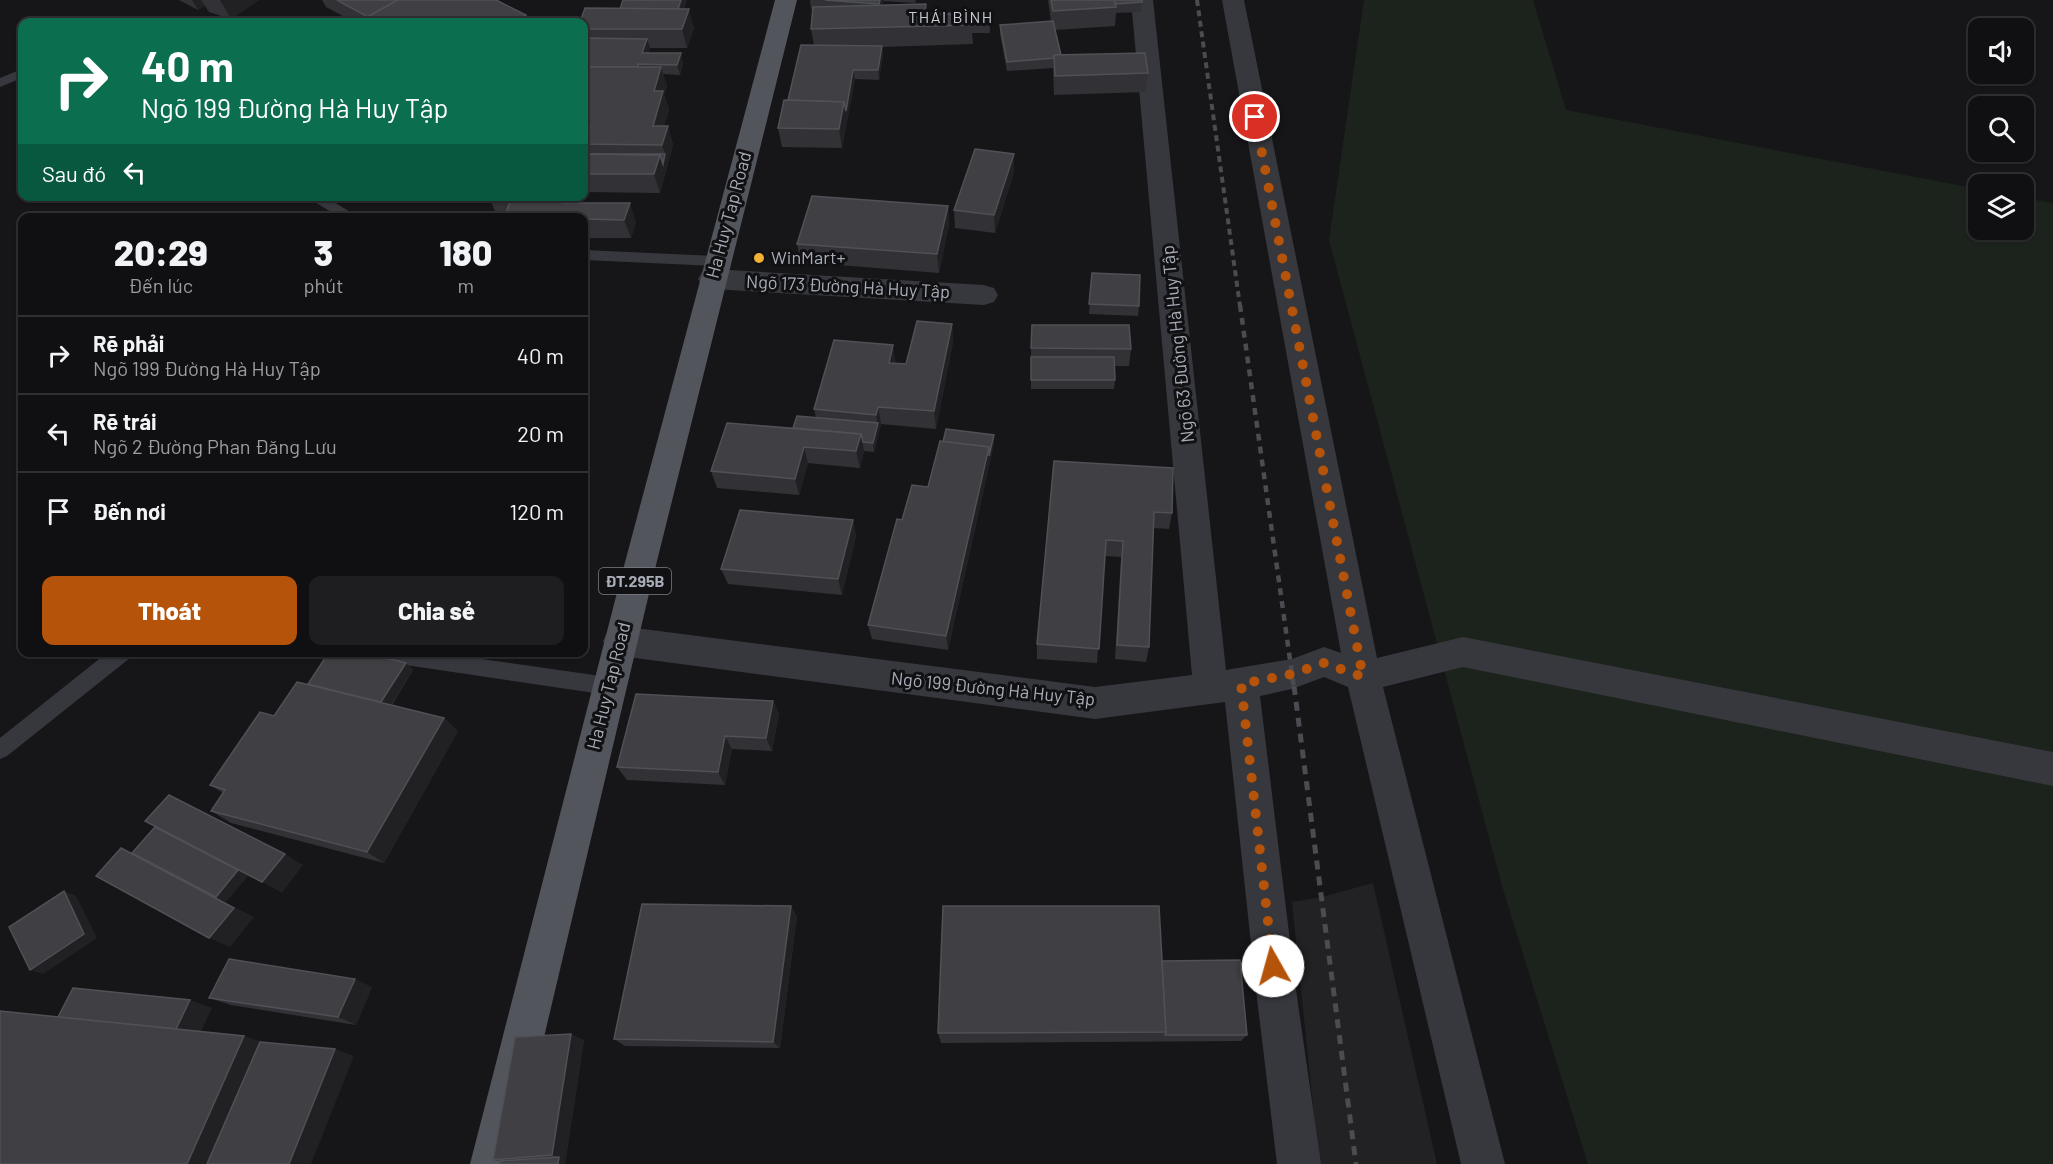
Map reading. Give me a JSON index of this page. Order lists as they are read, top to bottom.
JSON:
{
  "streets": {
    "main road": ["Ha Huy Tap Road", "ĐT.295B"],
    "street": ["Ngõ 173 Đường Hà Huy Tập", "Ngõ 63 Đường Hà Huy Tập", "Ngõ 199 Đường Hà Huy Tập"]
  },
  "crossings": [
    ["Ha Huy Tap Road", "Ngõ 173 Đường Hà Huy Tập"],
    ["Ha Huy Tap Road", "Ngõ 199 Đường Hà Huy Tập"],
    ["Ngõ 63 Đường Hà Huy Tập", "Ngõ 199 Đường Hà Huy Tập"]
  ],
  "districts": ["THÁI BÌNH"],
  "places": ["WinMart+"],
  "page": {
    "turn": ["40 m", "Ngõ 199 Đường Hà Huy Tập"],
    "then": "Sau đó",
    "eta": [
      "20:29",
      "Đến lúc",
      "3",
      "phút",
      "180",
      "m"
    ],
    "list": [
      {
        "name": "Rẽ phải",
        "note": "Ngõ 199 Đường Hà Huy Tập",
        "value": "40 m"
      },
      {
        "name": "Rẽ trái",
        "note": "Ngõ 2 Đường Phan Đăng Lưu",
        "value": "20 m"
      },
      {
        "name": "Đến nơi",
        "value": "120 m"
      }
    ],
    "buttons": ["Thoát", "Chia sẻ"]
  }
}
